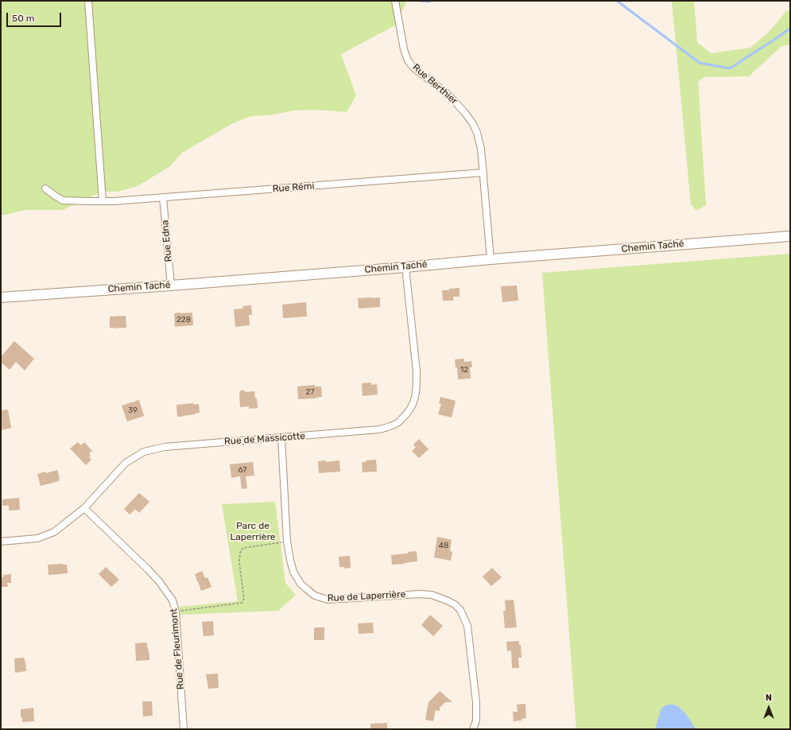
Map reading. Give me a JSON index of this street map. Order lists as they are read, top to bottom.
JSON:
{
  "streets": {
    "street": [
      "Rue Berthier",
      "Rue Rémi",
      "Rue Edna",
      "Chemin Taché",
      "Rue de Massicotte",
      "Rue de Laperrière",
      "Rue de Fleurimont"
    ]
  },
  "crossings": [
    ["Rue Berthier", "Rue Rémi"],
    ["Rue Berthier", "Chemin Taché"],
    ["Rue Rémi", "Rue Edna"],
    ["Rue Edna", "Chemin Taché"],
    ["Chemin Taché", "Rue de Massicotte"],
    ["Rue de Massicotte", "Rue de Laperrière"],
    ["Rue de Massicotte", "Rue de Fleurimont"]
  ],
  "parks": ["Parc de Laperrière"],
  "house_numbers": [
    "228",
    "12",
    "27",
    "39",
    "67",
    "48"
  ],
  "scale_bar": "50 m",
  "north": "top"
}
